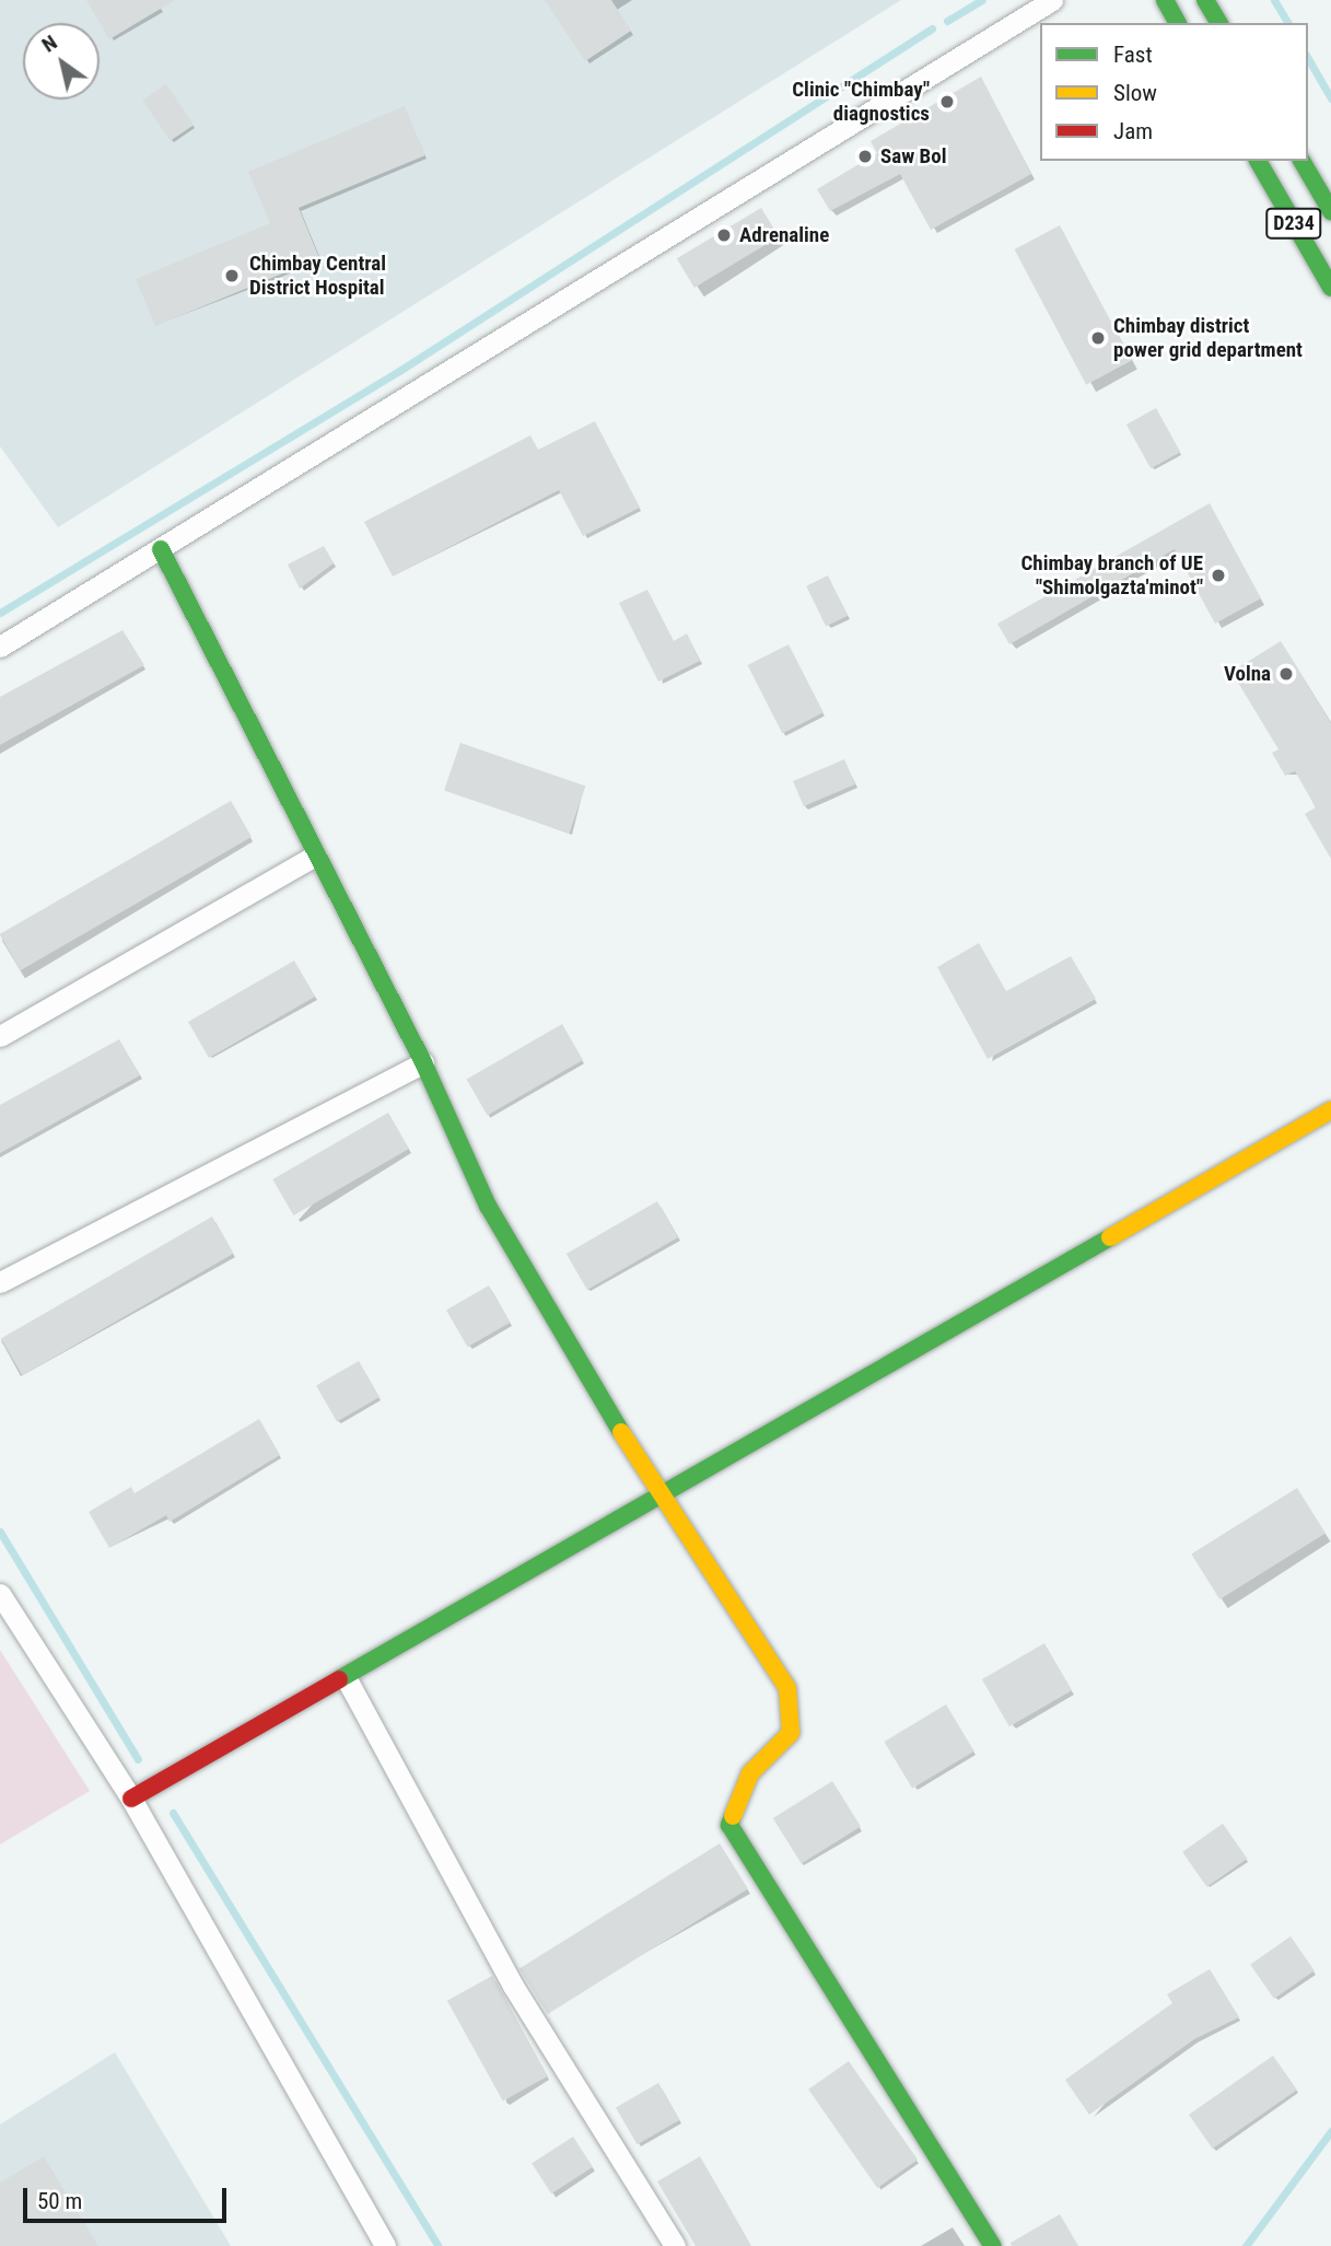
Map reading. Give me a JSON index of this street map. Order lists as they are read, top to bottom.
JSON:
{
  "streets": {
    "street": ["D234"]
  },
  "places": [
    "Clinic \"Chimbay\" diagnostics",
    "Saw Bol",
    "Adrenaline",
    "Chimbay Central District Hospital",
    "Chimbay district power grid department",
    "Chimbay branch of UE \"Shimolgazta'minot\"",
    "Volna"
  ],
  "legend": ["Fast", "Slow", "Jam"],
  "scale_bar": "50 m",
  "north": "top left"
}
